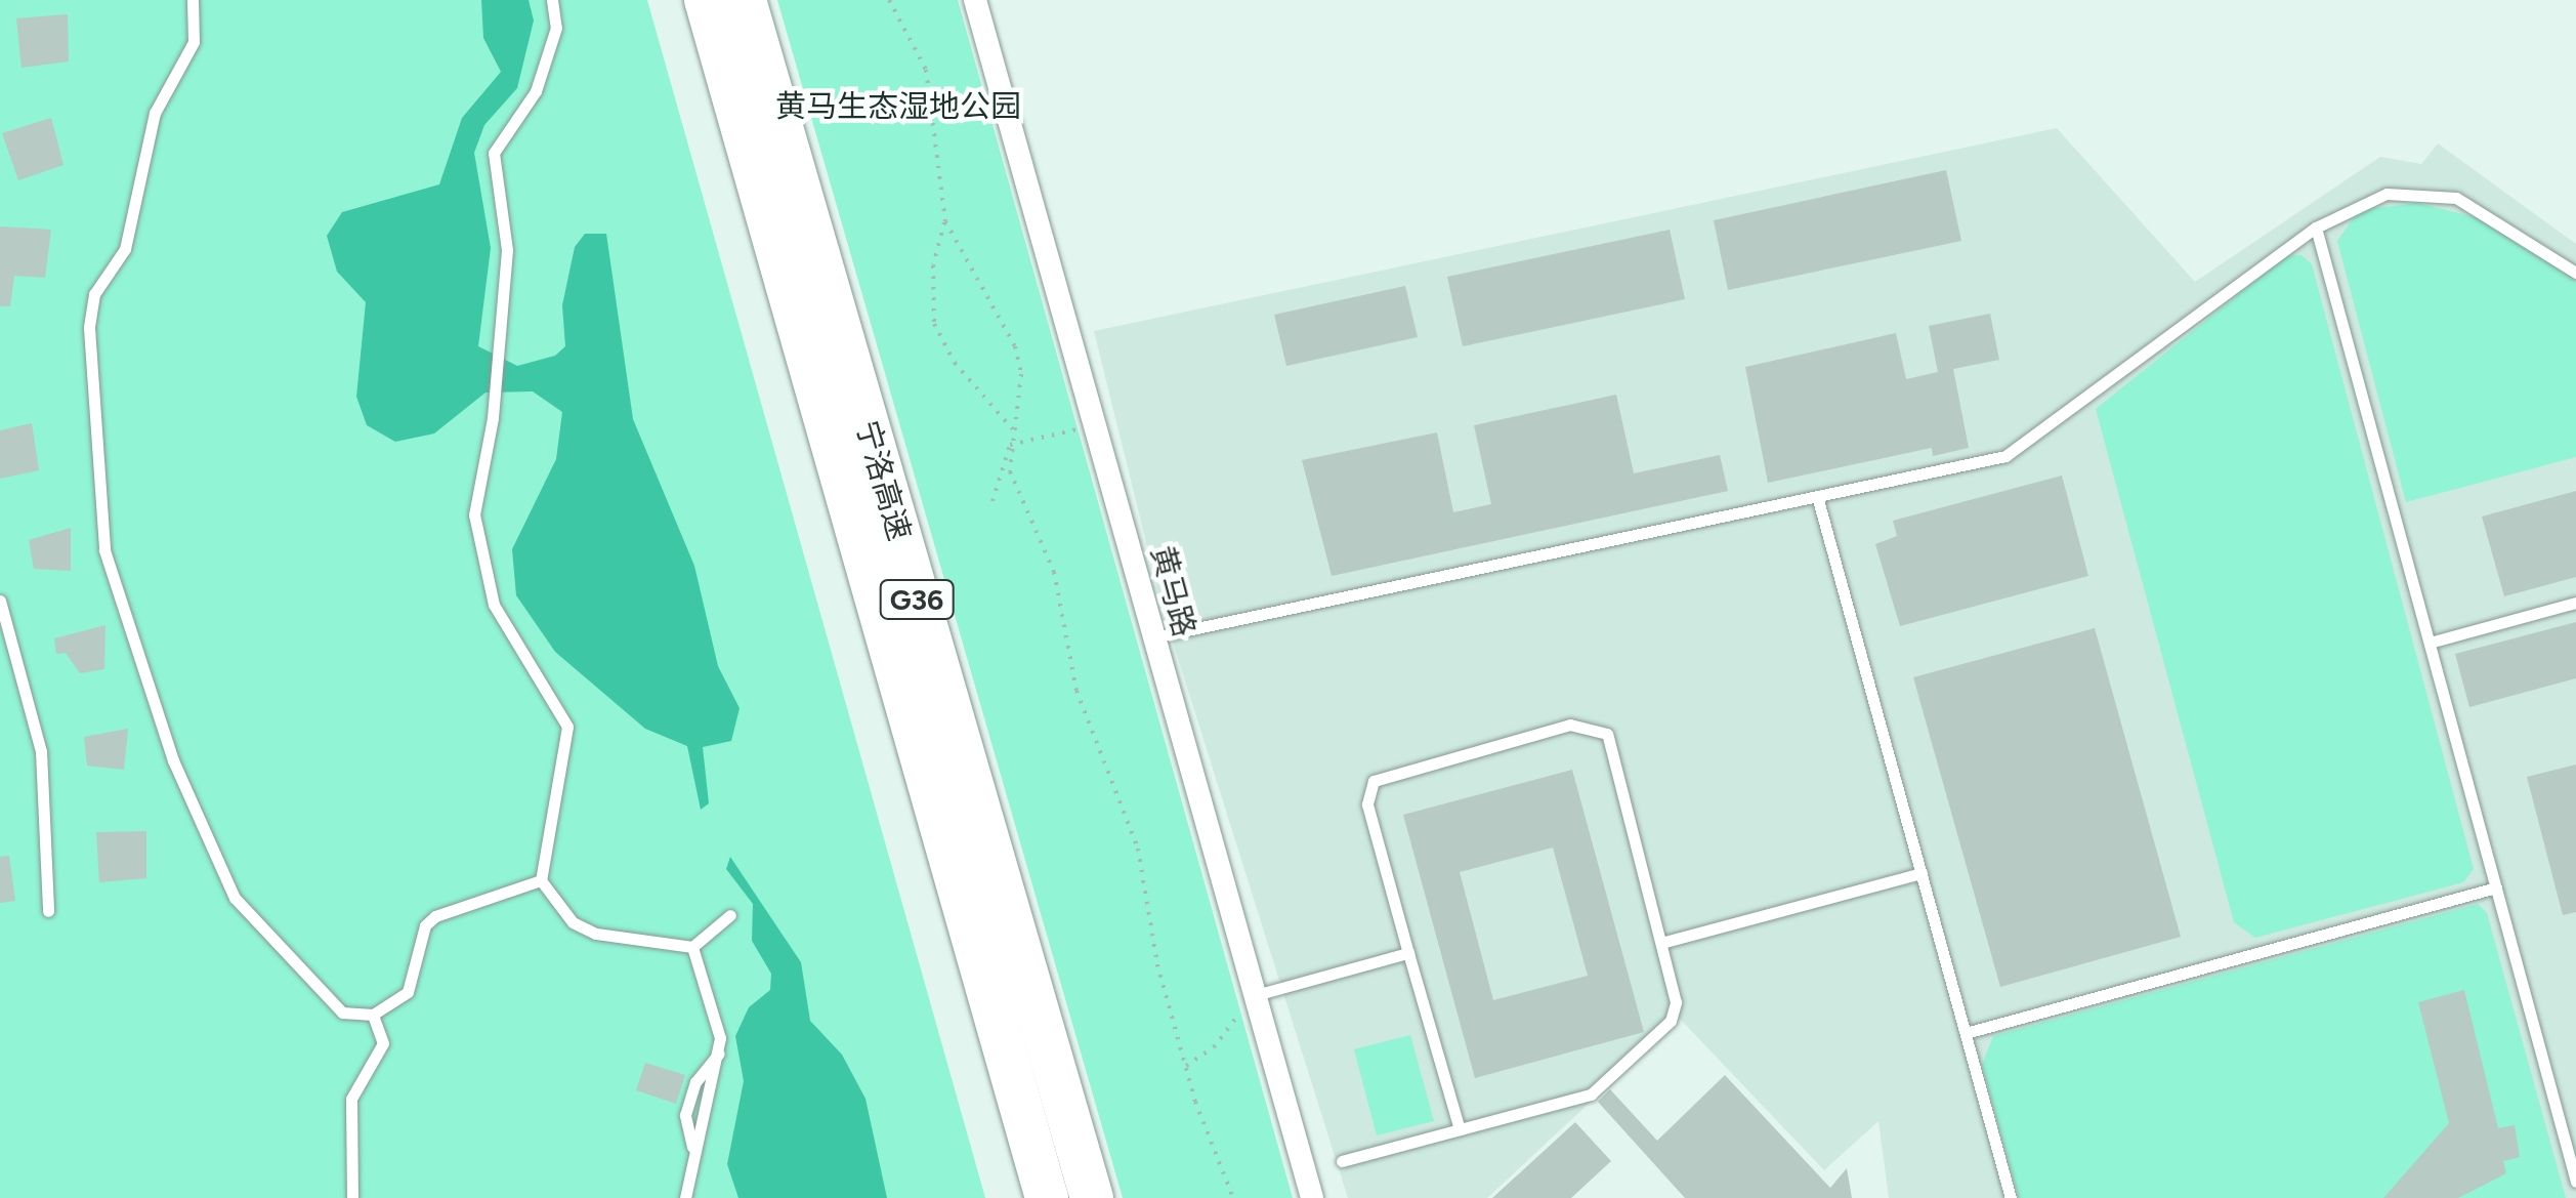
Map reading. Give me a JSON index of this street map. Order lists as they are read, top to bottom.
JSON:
{
  "streets": {
    "highway": ["宁洛高速", "G36"],
    "street": ["黄马路"]
  },
  "parks": ["黄马生态湿地公园"]
}
